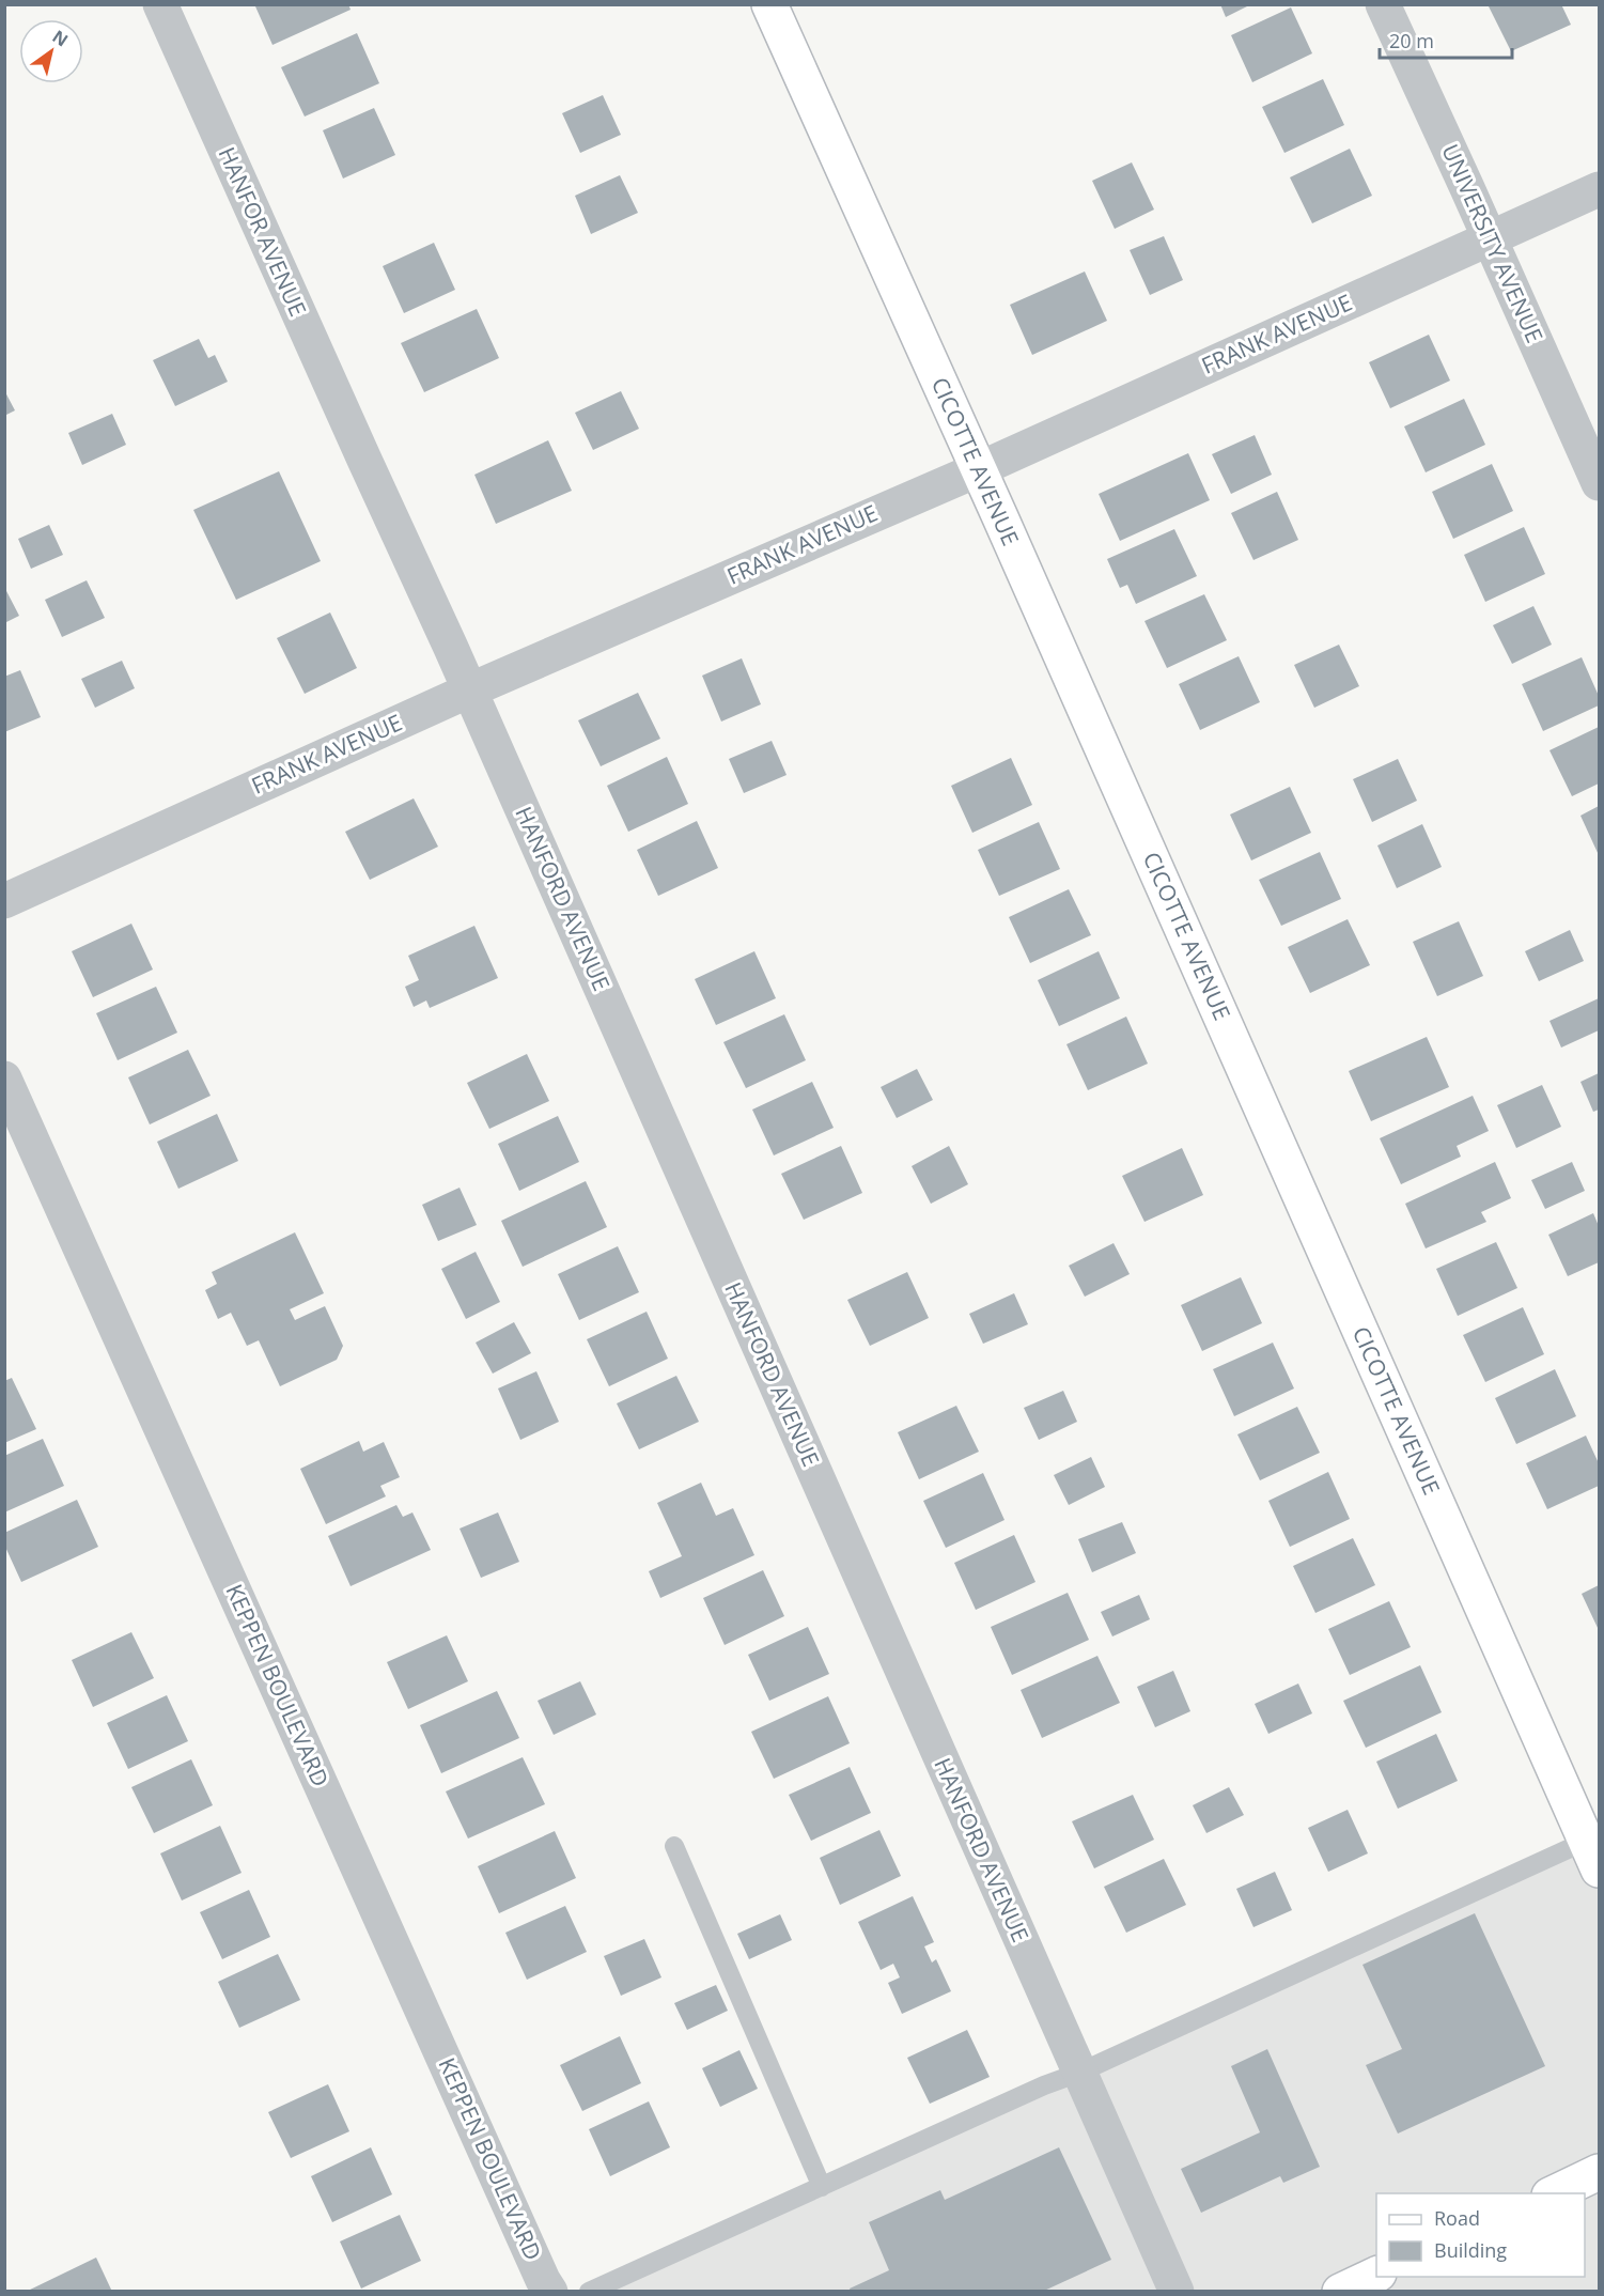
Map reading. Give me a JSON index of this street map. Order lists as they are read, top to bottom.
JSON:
{
  "streets": {
    "street": [
      "HANFOR AVENUE",
      "UNIVERSITY AVENUE",
      "FRANK AVENUE",
      "CICOTTE AVENUE",
      "HANFORD AVENUE",
      "KEPPEN BOULEVARD"
    ]
  },
  "crossings": [
    ["HANFOR AVENUE", "HANFORD AVENUE"],
    ["UNIVERSITY AVENUE", "FRANK AVENUE"],
    ["FRANK AVENUE", "CICOTTE AVENUE"],
    ["FRANK AVENUE", "HANFORD AVENUE"]
  ],
  "legend": ["Road", "Building"],
  "scale_bar": "20 m",
  "north": "top right"
}
